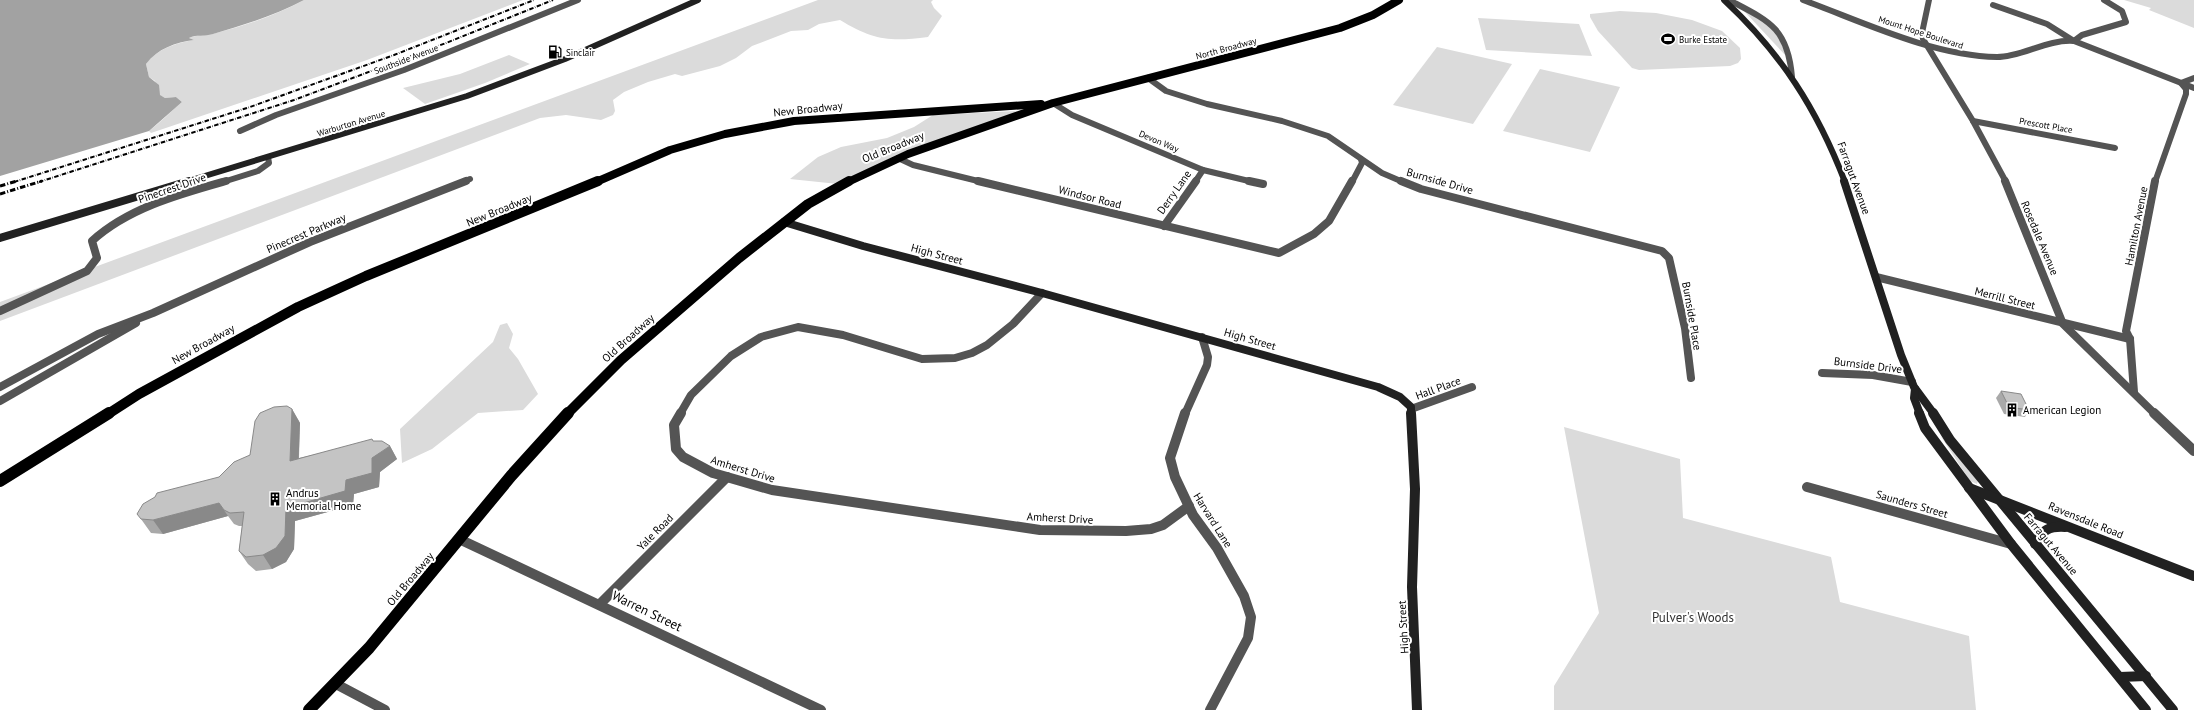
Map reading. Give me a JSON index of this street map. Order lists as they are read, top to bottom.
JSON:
{
  "streets": {
    "main road": ["North Broadway", "New Broadway", "Old Broadway"],
    "street": [
      "Mount Hope Boulevard",
      "Southside Avenue",
      "Warburton Avenue",
      "Prescott Place",
      "Devon Way",
      "Farragut Avenue",
      "Burnside Drive",
      "Pinecrest Drive",
      "Derry Lane",
      "Windsor Road",
      "Hamilton Avenue",
      "Pinecrest Parkway",
      "Rosedale Avenue",
      "High Street",
      "Merrill Street",
      "Burnside Place",
      "Hall Place",
      "Amherst Drive",
      "Saunders Street",
      "Harvard Lane",
      "Ravensdale Road",
      "Yale Road",
      "Warren Street"
    ]
  },
  "crossings": [
    ["Mount Hope Boulevard", "Hamilton Avenue"],
    ["Mount Hope Boulevard", "Rosedale Avenue"],
    ["North Broadway", "New Broadway"],
    ["North Broadway", "Devon Way"],
    ["North Broadway", "Old Broadway"],
    ["North Broadway", "Burnside Drive"],
    ["New Broadway", "Devon Way"],
    ["New Broadway", "Old Broadway"],
    ["Warburton Avenue", "Pinecrest Drive"],
    ["Prescott Place", "Rosedale Avenue"],
    ["Devon Way", "Old Broadway"],
    ["Devon Way", "Derry Lane"],
    ["Old Broadway", "Windsor Road"],
    ["Old Broadway", "High Street"],
    ["Old Broadway", "Warren Street"],
    ["Farragut Avenue", "Burnside Drive"],
    ["Farragut Avenue", "Merrill Street"],
    ["Farragut Avenue", "Saunders Street"],
    ["Farragut Avenue", "Ravensdale Road"],
    ["Burnside Drive", "Windsor Road"],
    ["Burnside Drive", "Burnside Place"],
    ["Derry Lane", "Windsor Road"],
    ["Hamilton Avenue", "Rosedale Avenue"],
    ["Hamilton Avenue", "Merrill Street"],
    ["Rosedale Avenue", "Merrill Street"],
    ["High Street", "Hall Place"],
    ["High Street", "Amherst Drive"],
    ["High Street", "Harvard Lane"],
    ["Amherst Drive", "Harvard Lane"],
    ["Amherst Drive", "Yale Road"],
    ["Yale Road", "Warren Street"]
  ],
  "parks": ["Pulver's Woods"],
  "places": {
    "sports": ["Burke Estate"],
    "fuel station": ["Sinclair"],
    "building": ["American Legion", "Andrus Memorial Home"]
  }
}
